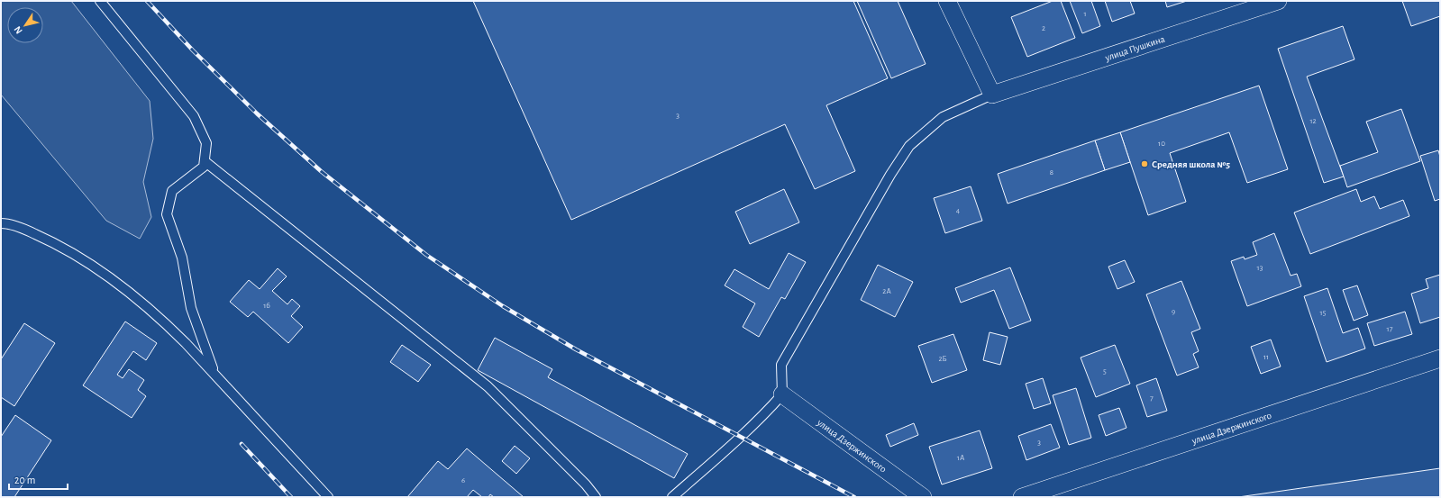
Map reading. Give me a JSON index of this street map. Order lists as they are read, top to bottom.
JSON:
{
  "streets": {
    "street": ["улица Пушкина", "улица Дзержинского"]
  },
  "places": ["Средняя школа №5"],
  "house_numbers": [
    "1",
    "2",
    "3",
    "12",
    "10",
    "8",
    "4",
    "13",
    "2А",
    "1б",
    "9",
    "15",
    "17",
    "11",
    "2Б",
    "5",
    "7",
    "3",
    "1А",
    "6"
  ],
  "scale_bar": "20 m",
  "north": "bottom left"
}
